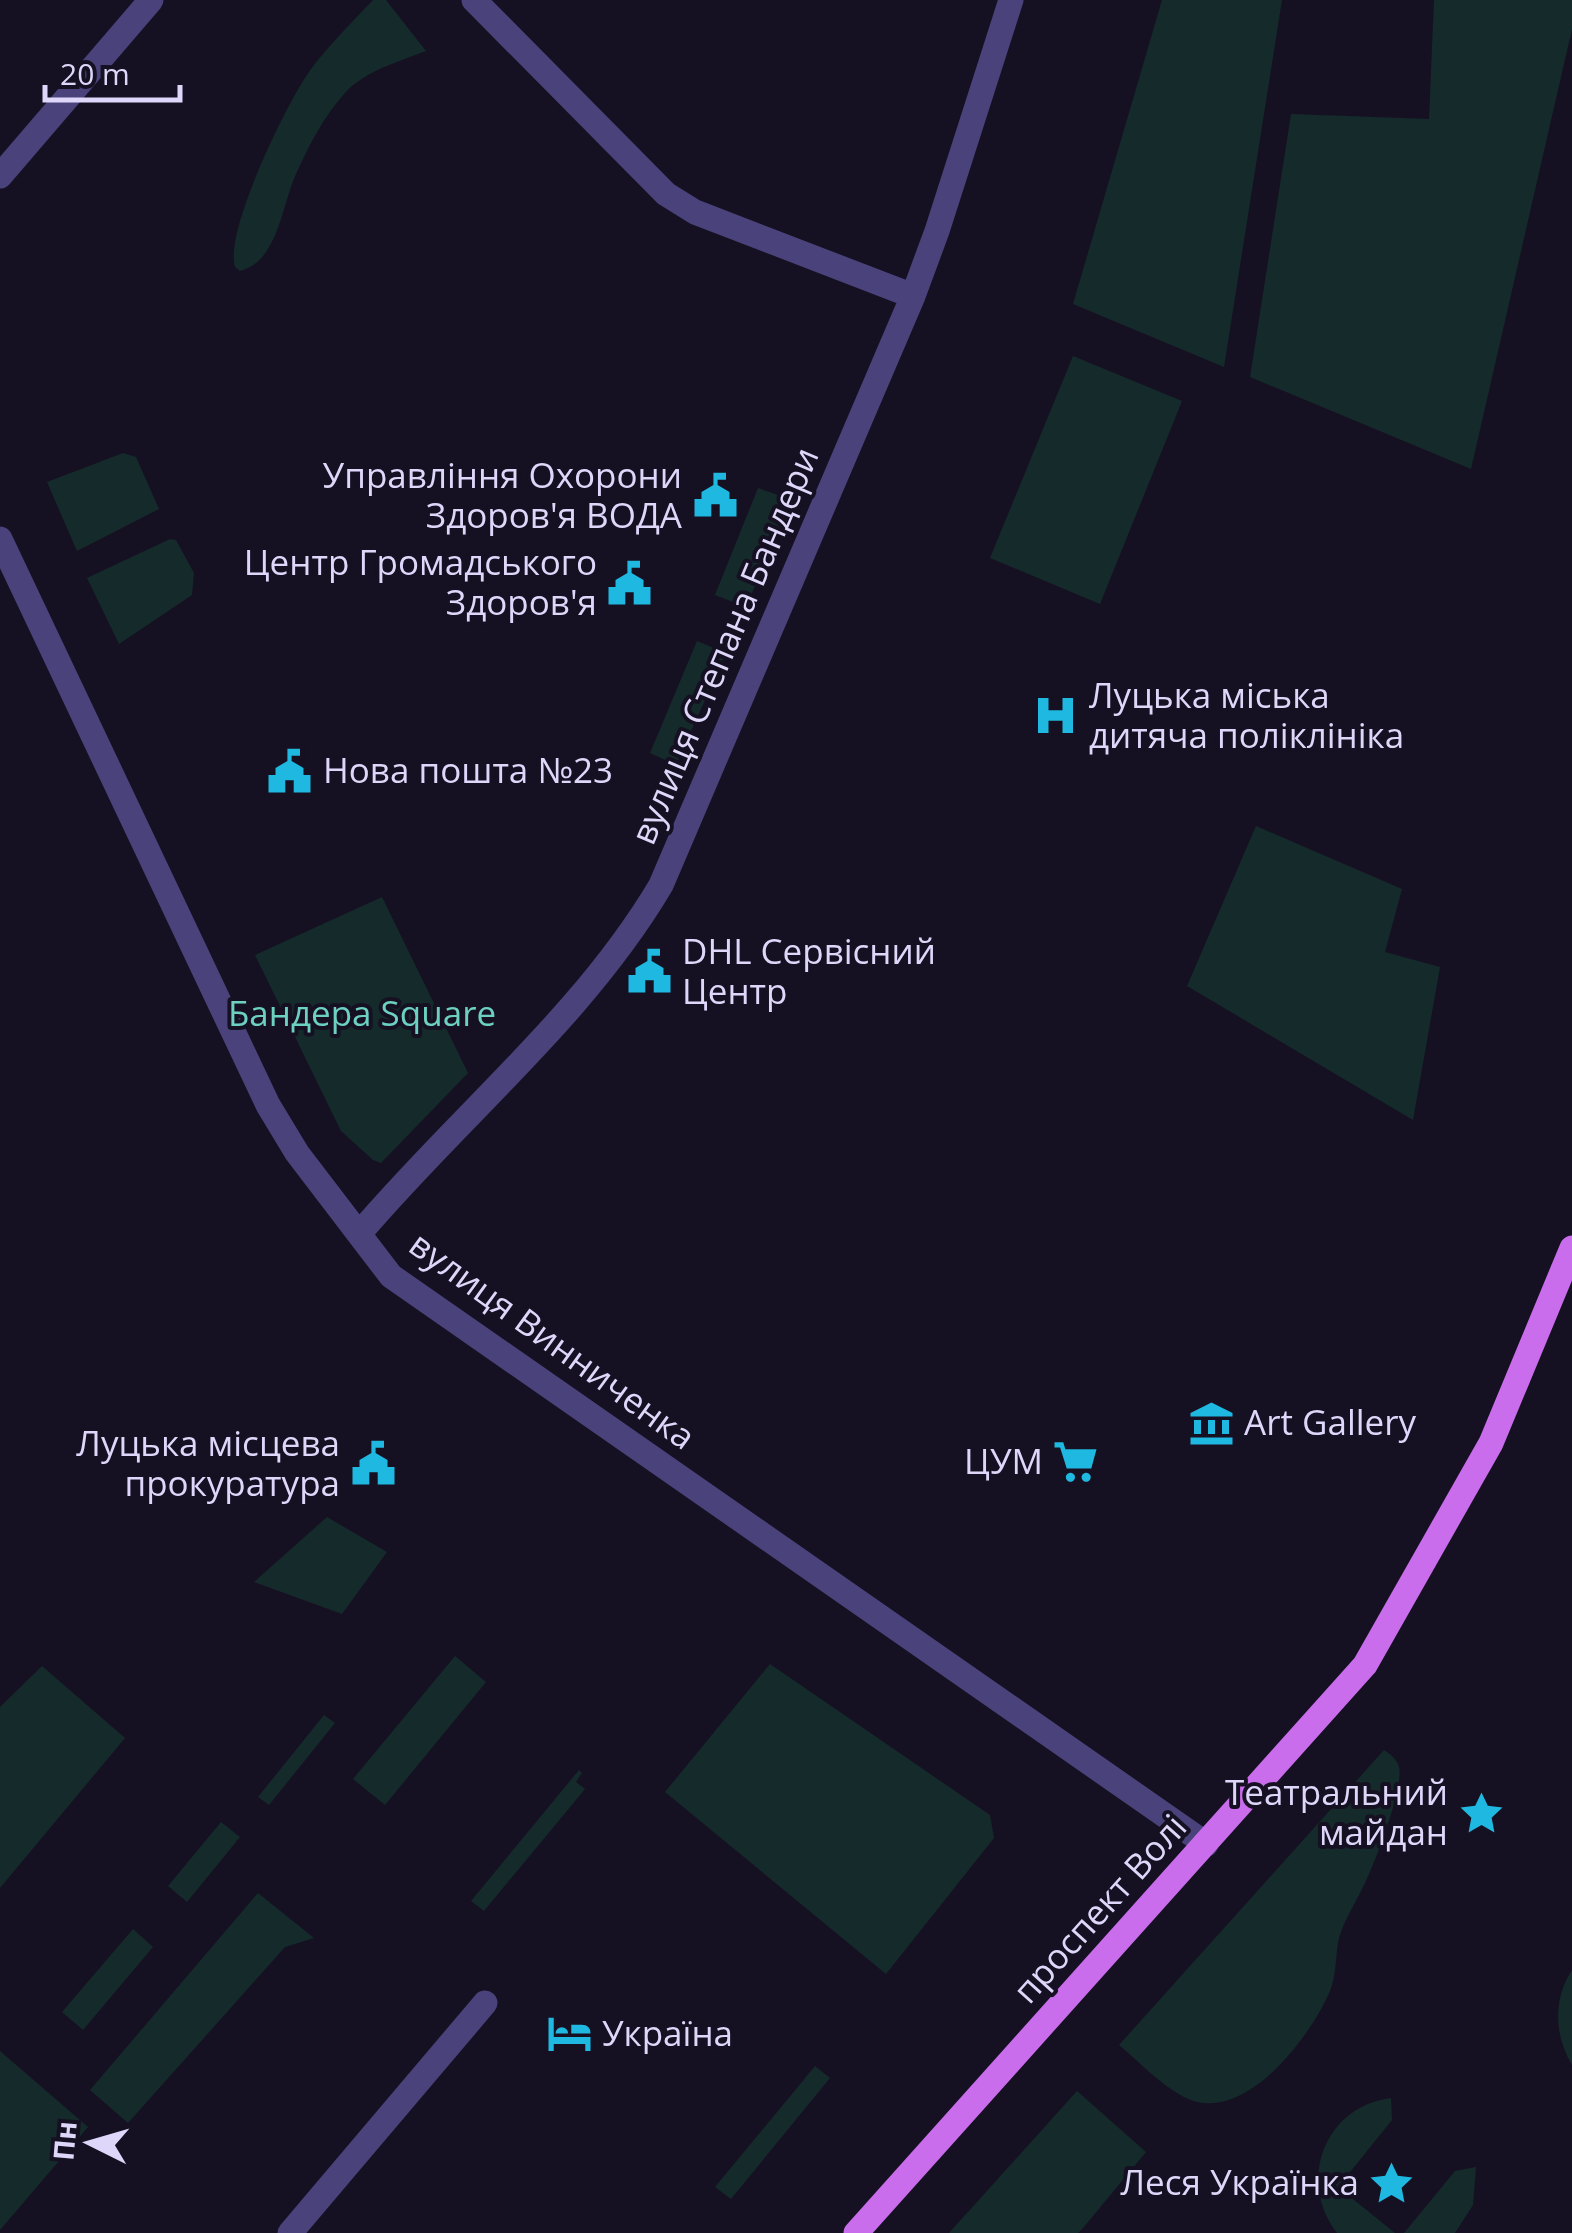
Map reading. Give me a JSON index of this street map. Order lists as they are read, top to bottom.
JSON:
{
  "streets": {
    "main road": ["проспект Волі"],
    "street": ["вулиця Степана Бандери", "вулиця Винниченка"]
  },
  "crossings": [
    ["вулиця Степана Бандери", "вулиця Винниченка"],
    ["вулиця Винниченка", "проспект Волі"]
  ],
  "parks": ["Бандера Square"],
  "places": {
    "public building": [
      "Управління Охорони Здоров'я ВОДА",
      "Центр Громадського Здоров'я",
      "Нова пошта №23",
      "DHL Сервісний Центр",
      "Луцька місцева прокуратура"
    ],
    "hospital": ["Луцька міська дитяча поліклініка"],
    "museum": ["Art Gallery"],
    "supermarket": ["ЦУМ"],
    "place": ["Театральний майдан", "Леся Українка"],
    "hotel": ["Україна"]
  },
  "scale_bar": "20 m",
  "north": "left"
}
